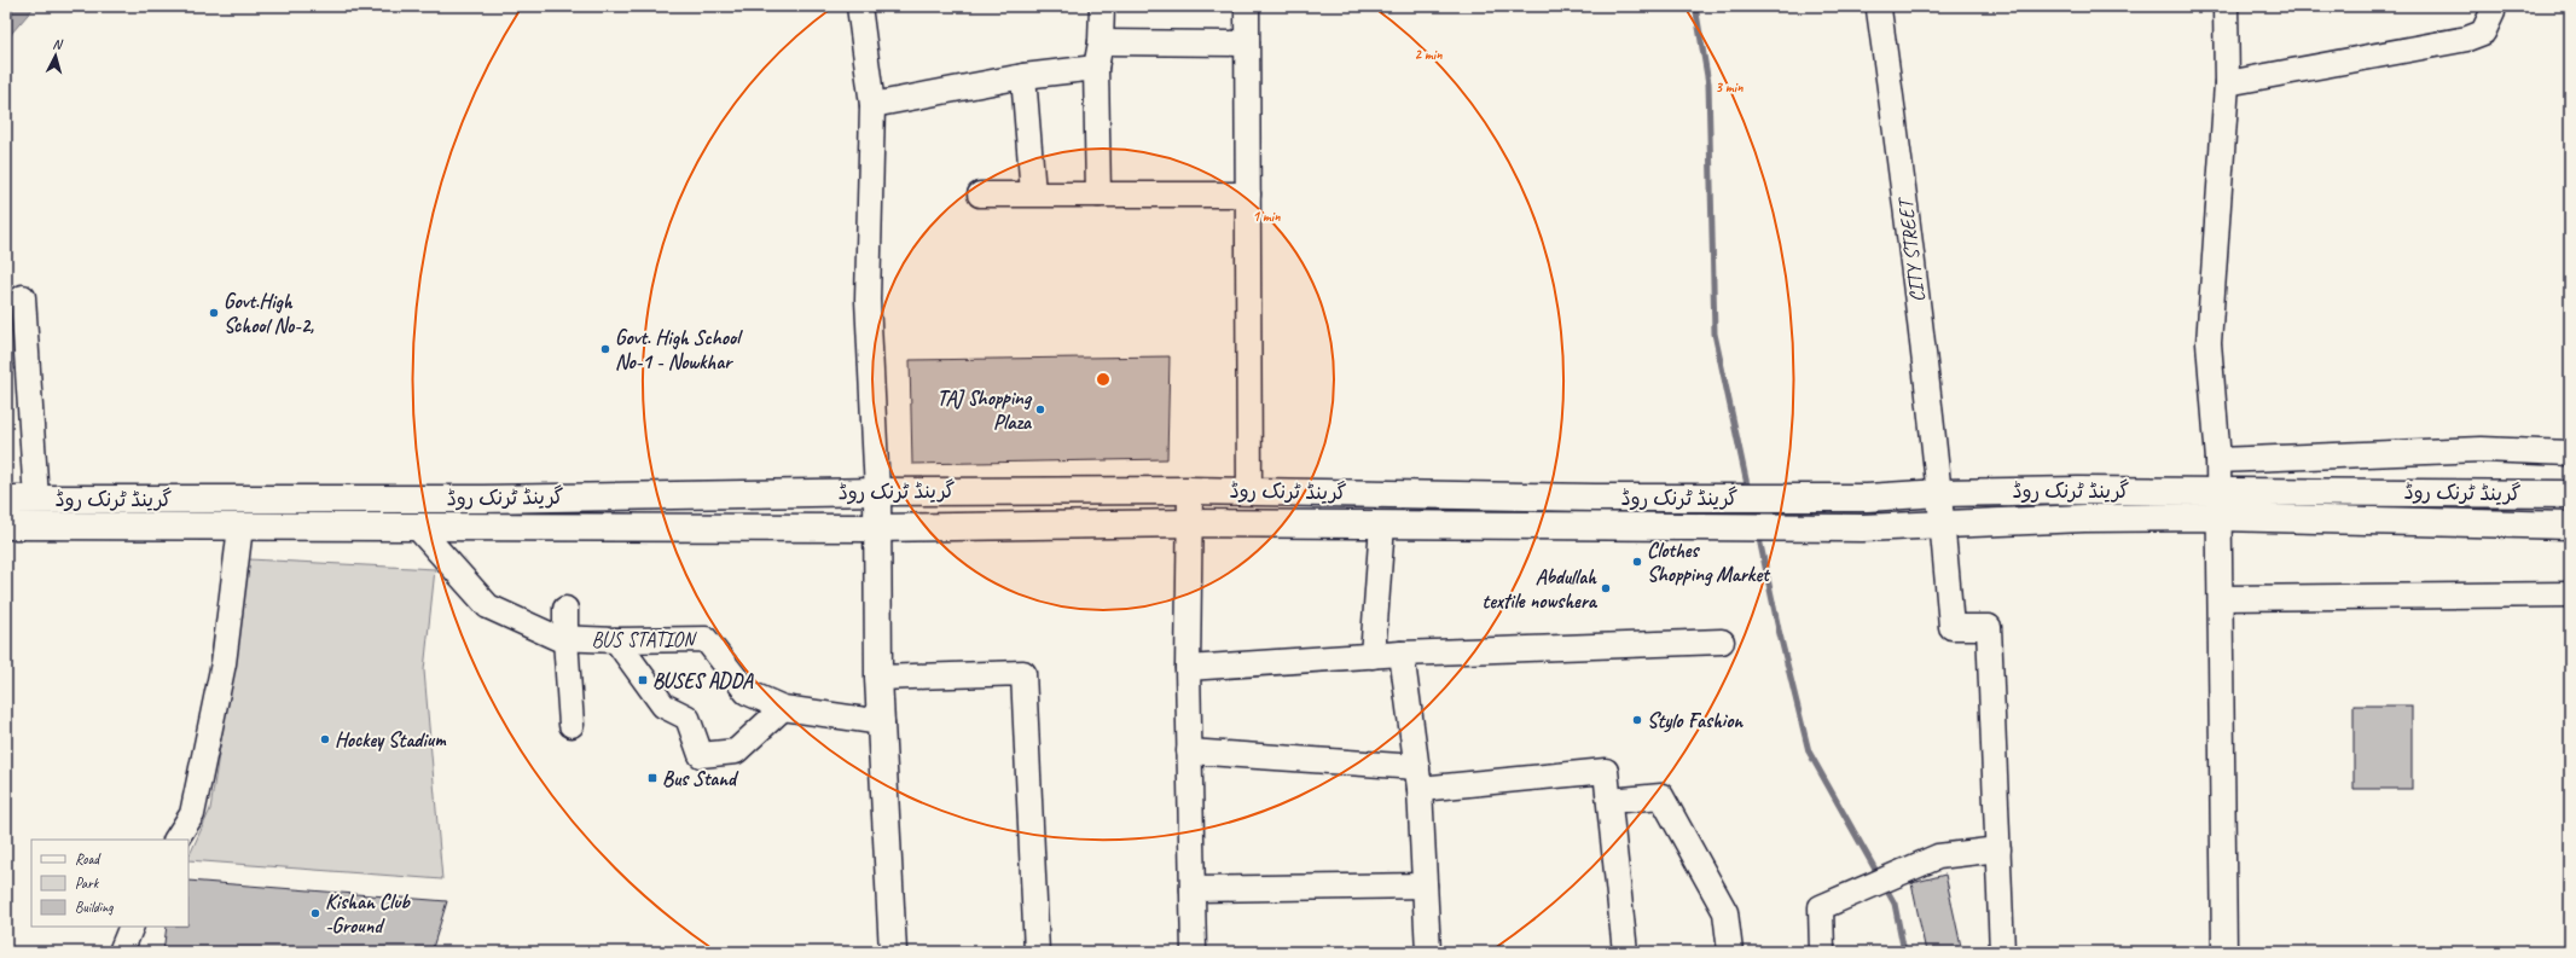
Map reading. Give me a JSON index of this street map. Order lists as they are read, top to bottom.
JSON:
{
  "streets": {
    "main road": ["گرینڈ ٹرنک روڈ"],
    "street": ["CITY STREET", "BUS STATION"]
  },
  "crossings": [
    ["CITY STREET", "گرینڈ ٹرنک روڈ"],
    ["گرینڈ ٹرنک روڈ", "BUS STATION"]
  ],
  "places": {
    "other": [
      "Govt.High School No-2,",
      "Govt. High School No-1 - Nowkhar",
      "TAJ Shopping Plaza",
      "Clothes Shopping Market",
      "Abdullah textile nowshera",
      "Stylo Fashion",
      "Hockey Stadium",
      "Kishan Club -Ground"
    ],
    "transit": ["BUSES ADDA", "Bus Stand"]
  },
  "legend": ["Road", "Park", "Building"],
  "north": "top",
  "rings": ["2 min", "3 min", "1 min"]
}
